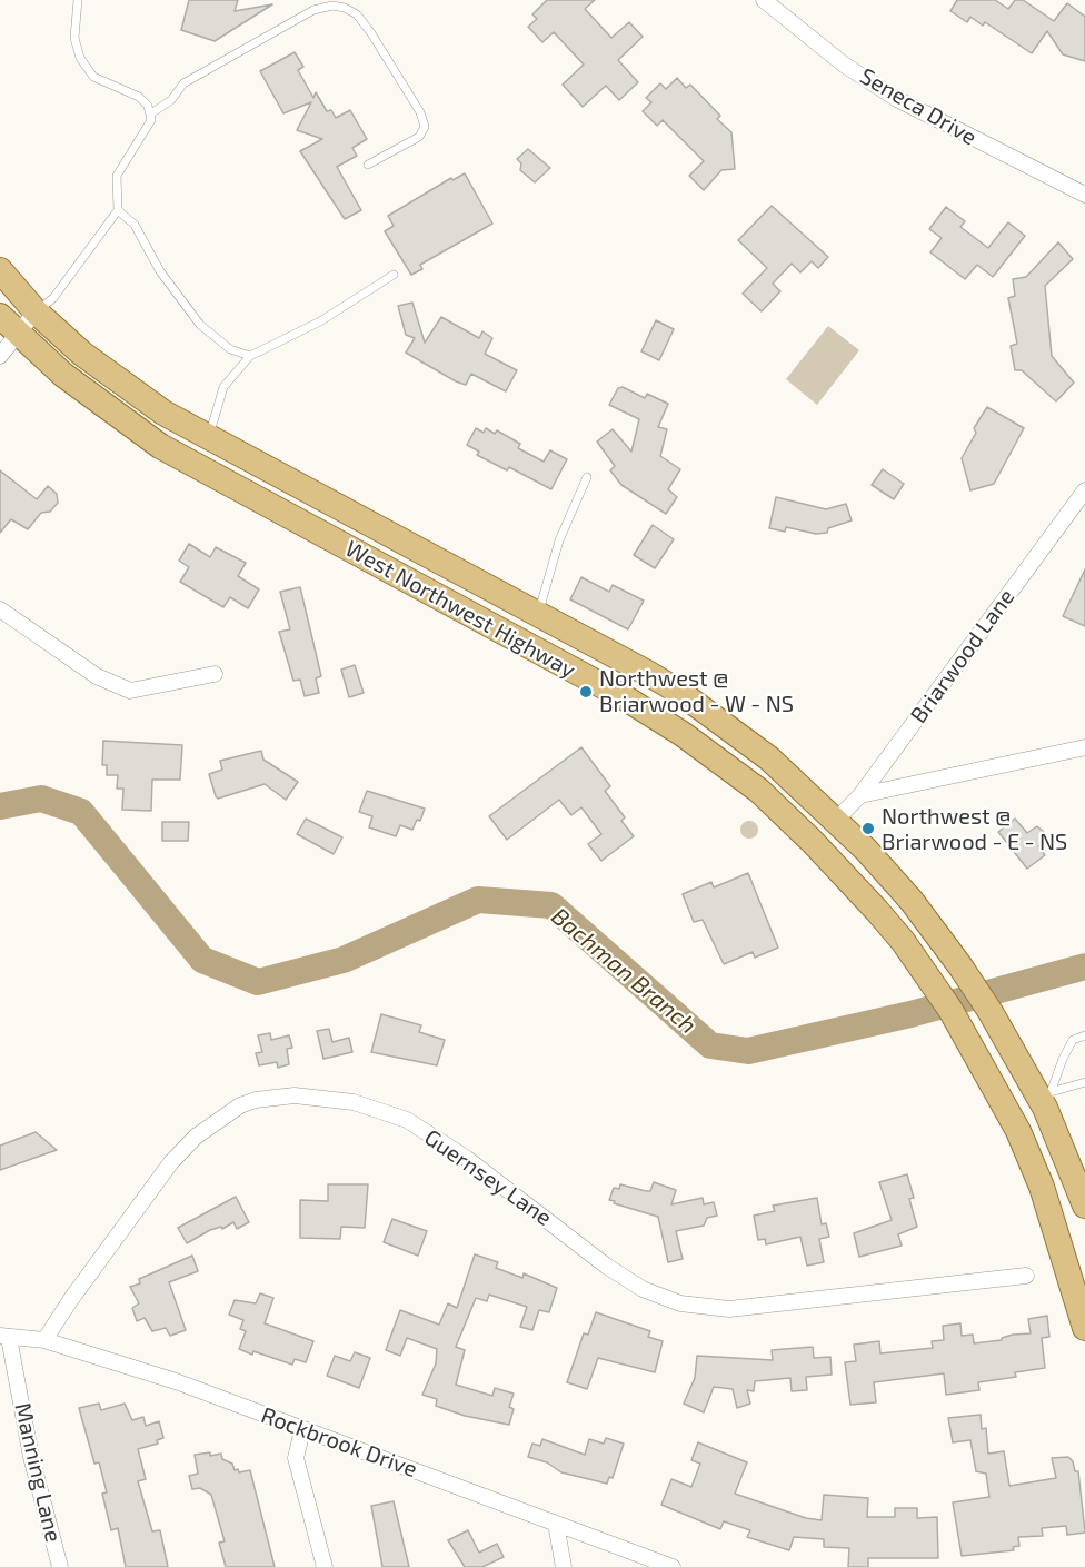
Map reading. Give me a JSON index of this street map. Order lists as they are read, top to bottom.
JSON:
{
  "streets": {
    "main road": ["West Northwest Highway"],
    "street": [
      "Seneca Drive",
      "Briarwood Lane",
      "Guernsey Lane",
      "Rockbrook Drive",
      "Manning Lane"
    ]
  },
  "crossings": [
    ["West Northwest Highway", "Briarwood Lane"],
    ["Guernsey Lane", "Rockbrook Drive"],
    ["Rockbrook Drive", "Manning Lane"]
  ],
  "water": ["Bachman Branch"],
  "places": ["Northwest @ Briarwood - W - NS", "Northwest @ Briarwood - E - NS"]
}
